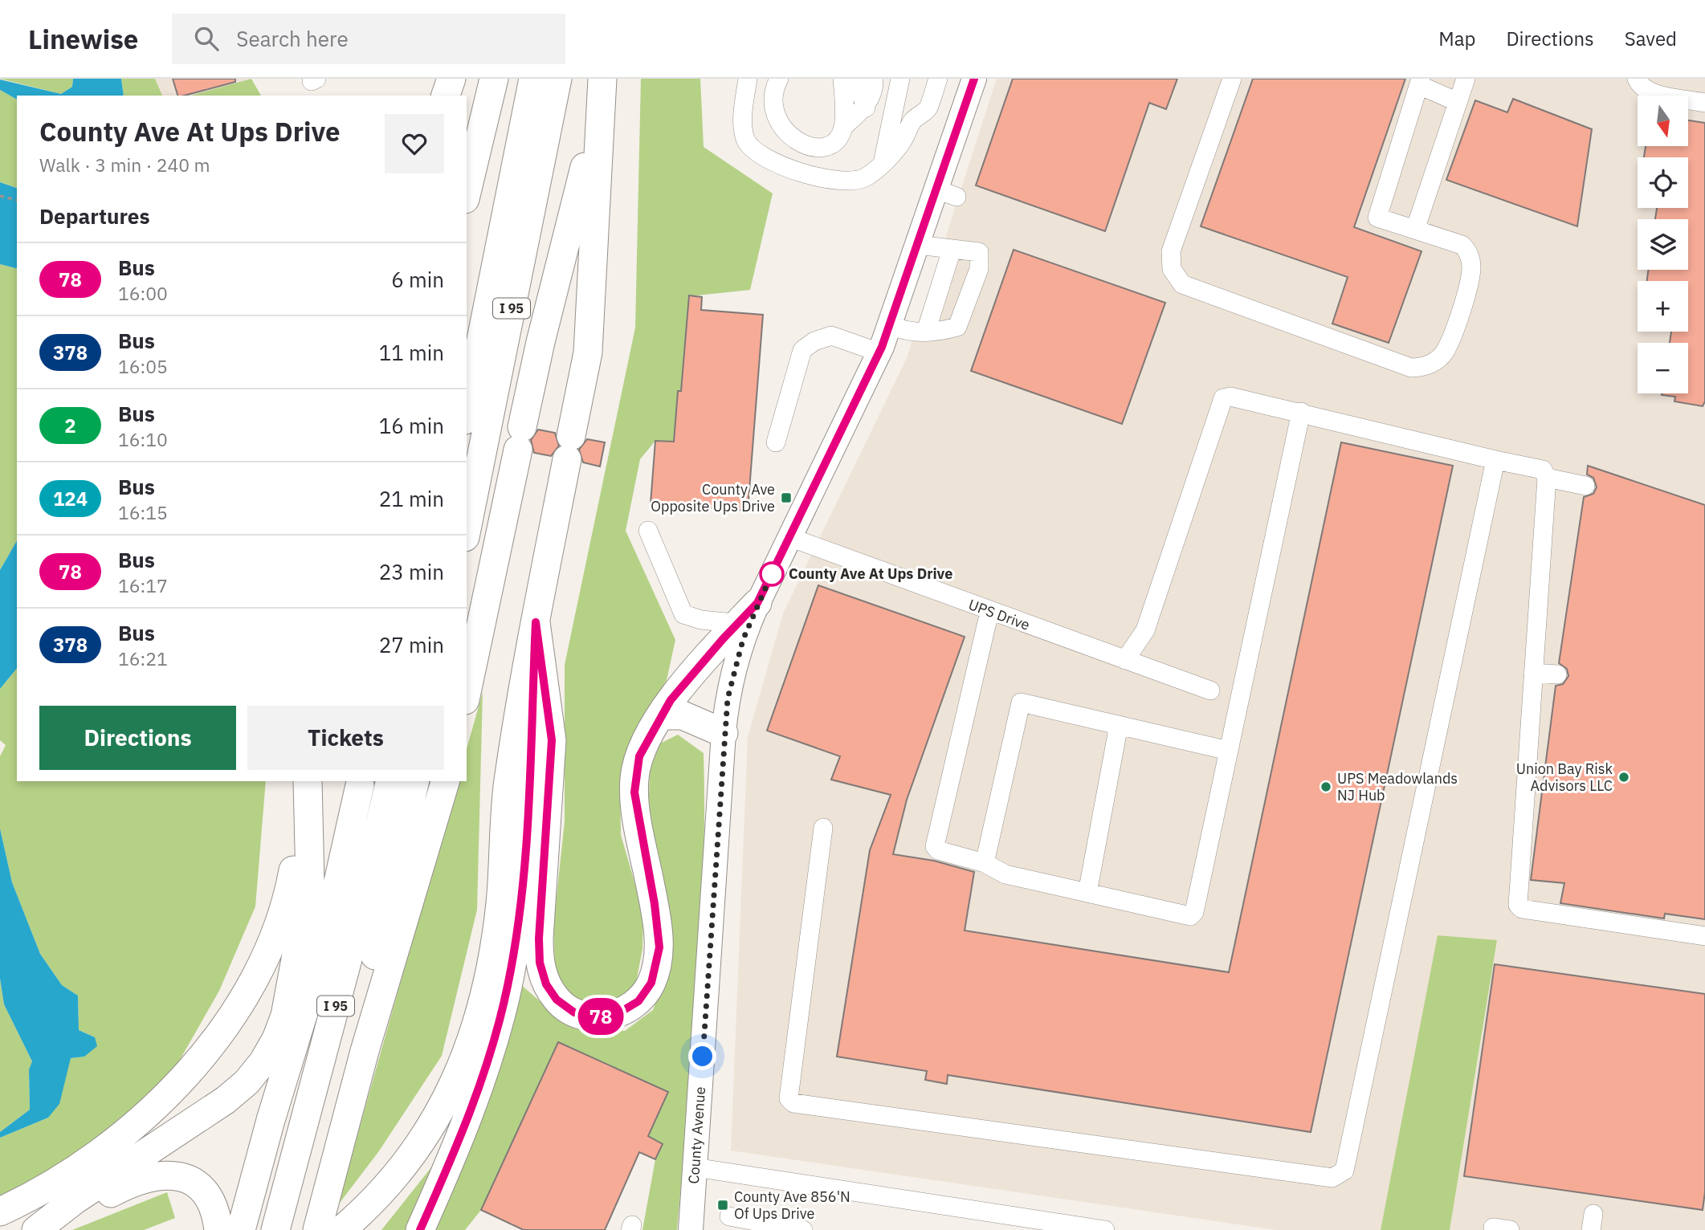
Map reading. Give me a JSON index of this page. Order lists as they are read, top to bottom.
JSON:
{
  "streets": {
    "highway": ["I 95"],
    "main road": ["County Avenue"],
    "street": ["UPS Drive"]
  },
  "crossings": [
    ["UPS Drive", "County Avenue"]
  ],
  "places": {
    "transit": ["County Ave Opposite Ups Drive", "County Ave 856'N Of Ups Drive"],
    "other": ["County Ave At Ups Drive", "Union Bay Risk Advisors LLC", "UPS Meadowlands NJ Hub"]
  },
  "lines": ["bus line 78"],
  "north": "bottom",
  "page": {
    "header": "Linewise",
    "search": "Search here",
    "nav": ["Map", "Directions", "Saved"],
    "on_map": "78",
    "map_buttons": ["+", "−"],
    "heading": [
      ["County Ave At Ups Drive", "Walk · 3 min · 240 m"],
      "Departures"
    ],
    "list": [
      {
        "mark": "78",
        "name": "Bus",
        "note": "16:00",
        "value": "6 min"
      },
      {
        "mark": "378",
        "name": "Bus",
        "note": "16:05",
        "value": "11 min"
      },
      {
        "mark": "2",
        "name": "Bus",
        "note": "16:10",
        "value": "16 min"
      },
      {
        "mark": "124",
        "name": "Bus",
        "note": "16:15",
        "value": "21 min"
      },
      {
        "mark": "78",
        "name": "Bus",
        "note": "16:17",
        "value": "23 min"
      },
      {
        "mark": "378",
        "name": "Bus",
        "note": "16:21",
        "value": "27 min"
      }
    ],
    "buttons": ["Directions", "Tickets"]
  }
}
